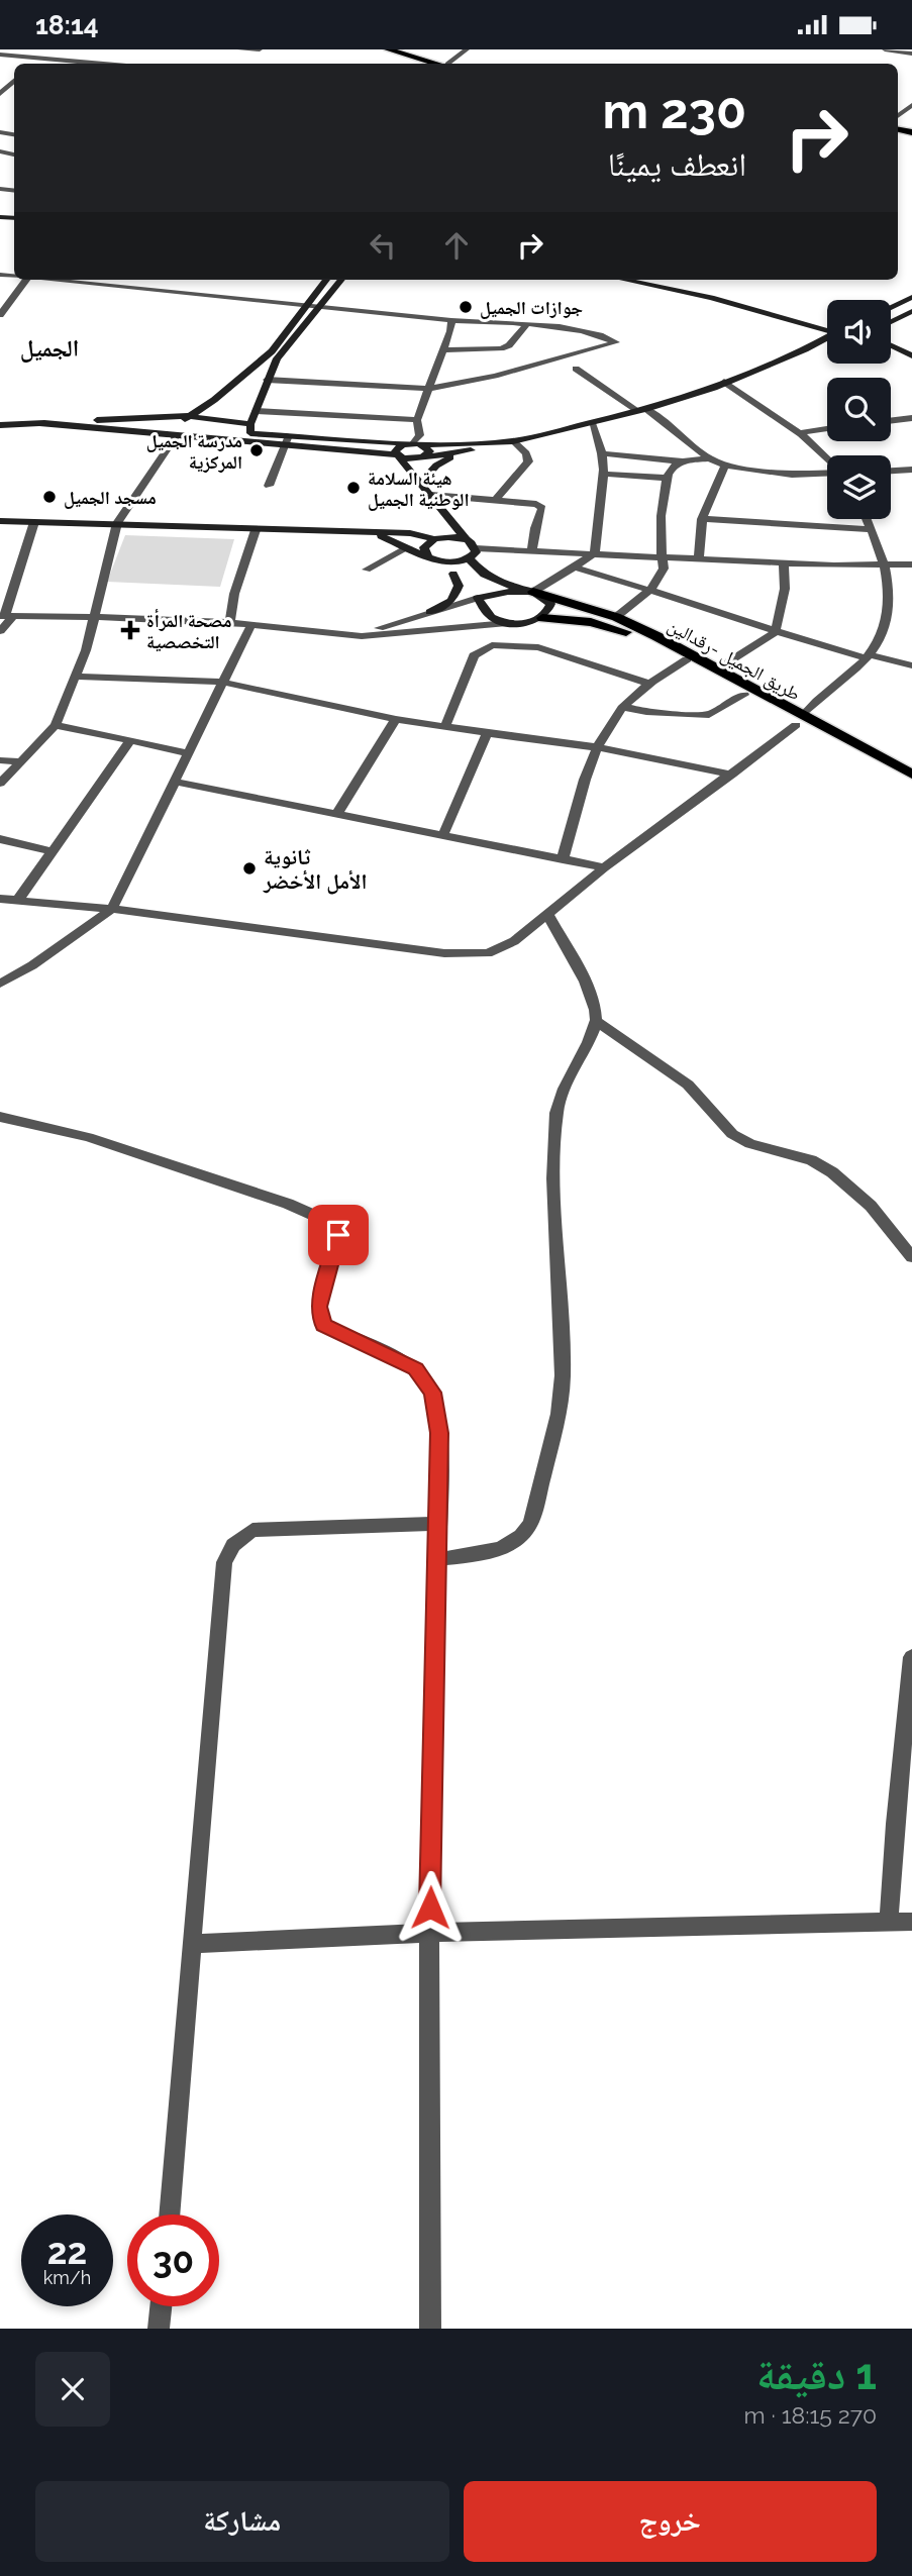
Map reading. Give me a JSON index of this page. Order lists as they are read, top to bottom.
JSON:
{
  "streets": {
    "main road": ["طريق الجميل -رقدالين"]
  },
  "districts": ["الجميل"],
  "places": {
    "other": [
      "جوازات الجميل",
      "مدرسة الجميل المركزية",
      "هيئة السلامة الوطنية الجميل",
      "مسجد الجميل",
      "ثانوية الأمل الأخضر"
    ],
    "health": ["مصحة المرأة التخصصية"]
  },
  "page": {
    "status": "18:14",
    "turn": ["230 m", "انعطف يمينًا"],
    "speed": "22 km/h",
    "limit": "30",
    "heading": ["1 دقيقة", "270 m · 18:15"],
    "buttons": ["خروج", "مشاركة"]
  }
}
